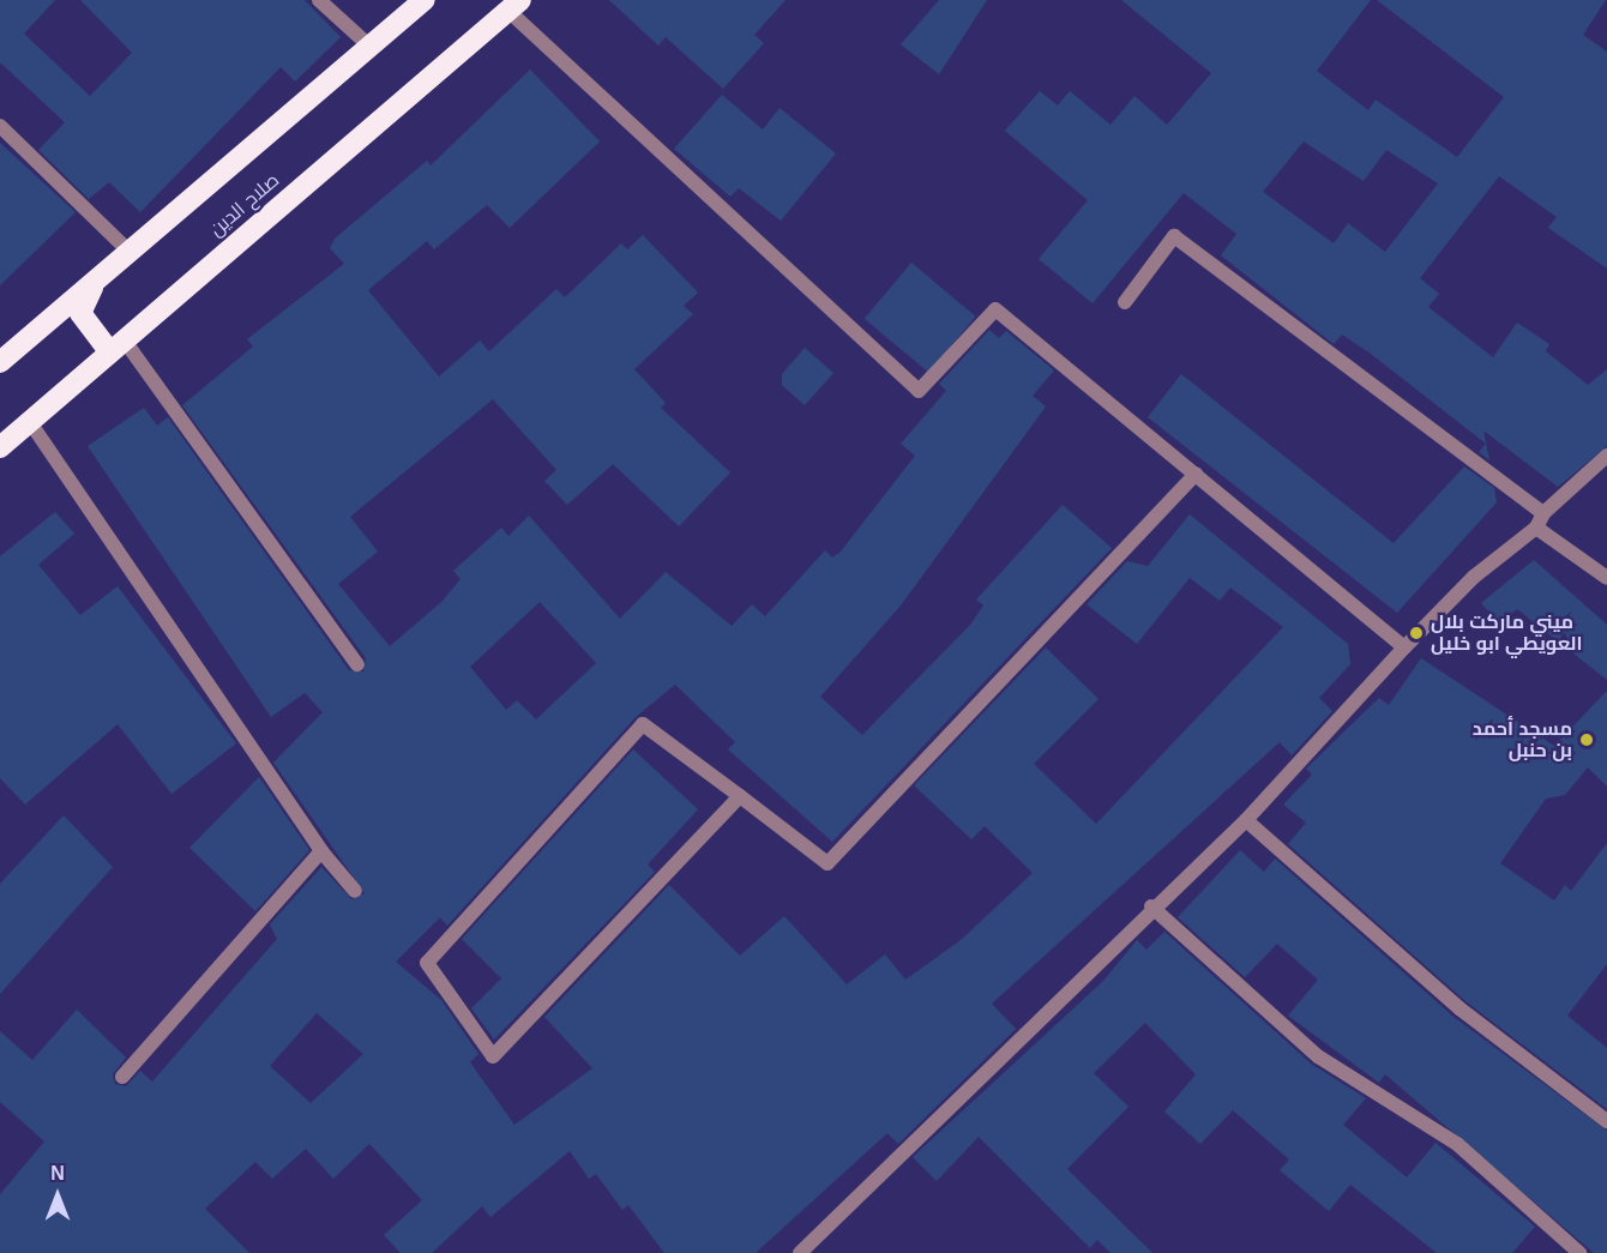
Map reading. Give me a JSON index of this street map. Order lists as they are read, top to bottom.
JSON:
{
  "streets": {
    "highway": ["صلاح الدين"]
  },
  "places": ["ميني ماركت بلال العويطي ابو خليل", "مسجد أحمد بن حنبل"],
  "north": "top"
}
